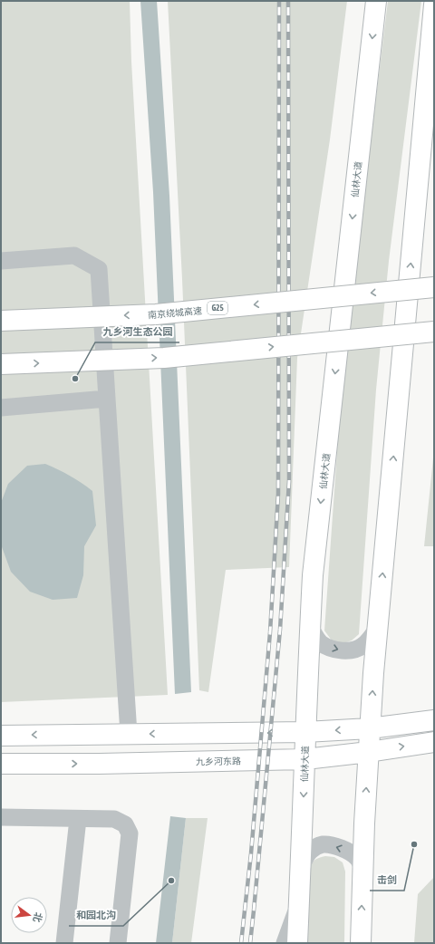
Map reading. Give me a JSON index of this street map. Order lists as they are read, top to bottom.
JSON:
{
  "streets": {
    "main road": [
      "仙林大道",
      "G25",
      "南京绕城高速",
      "九乡河东路"
    ]
  },
  "crossings": [
    ["仙林大道", "九乡河东路"]
  ],
  "places": ["九乡河生态公园", "击剑", "和园北沟"],
  "north": "right"
}
